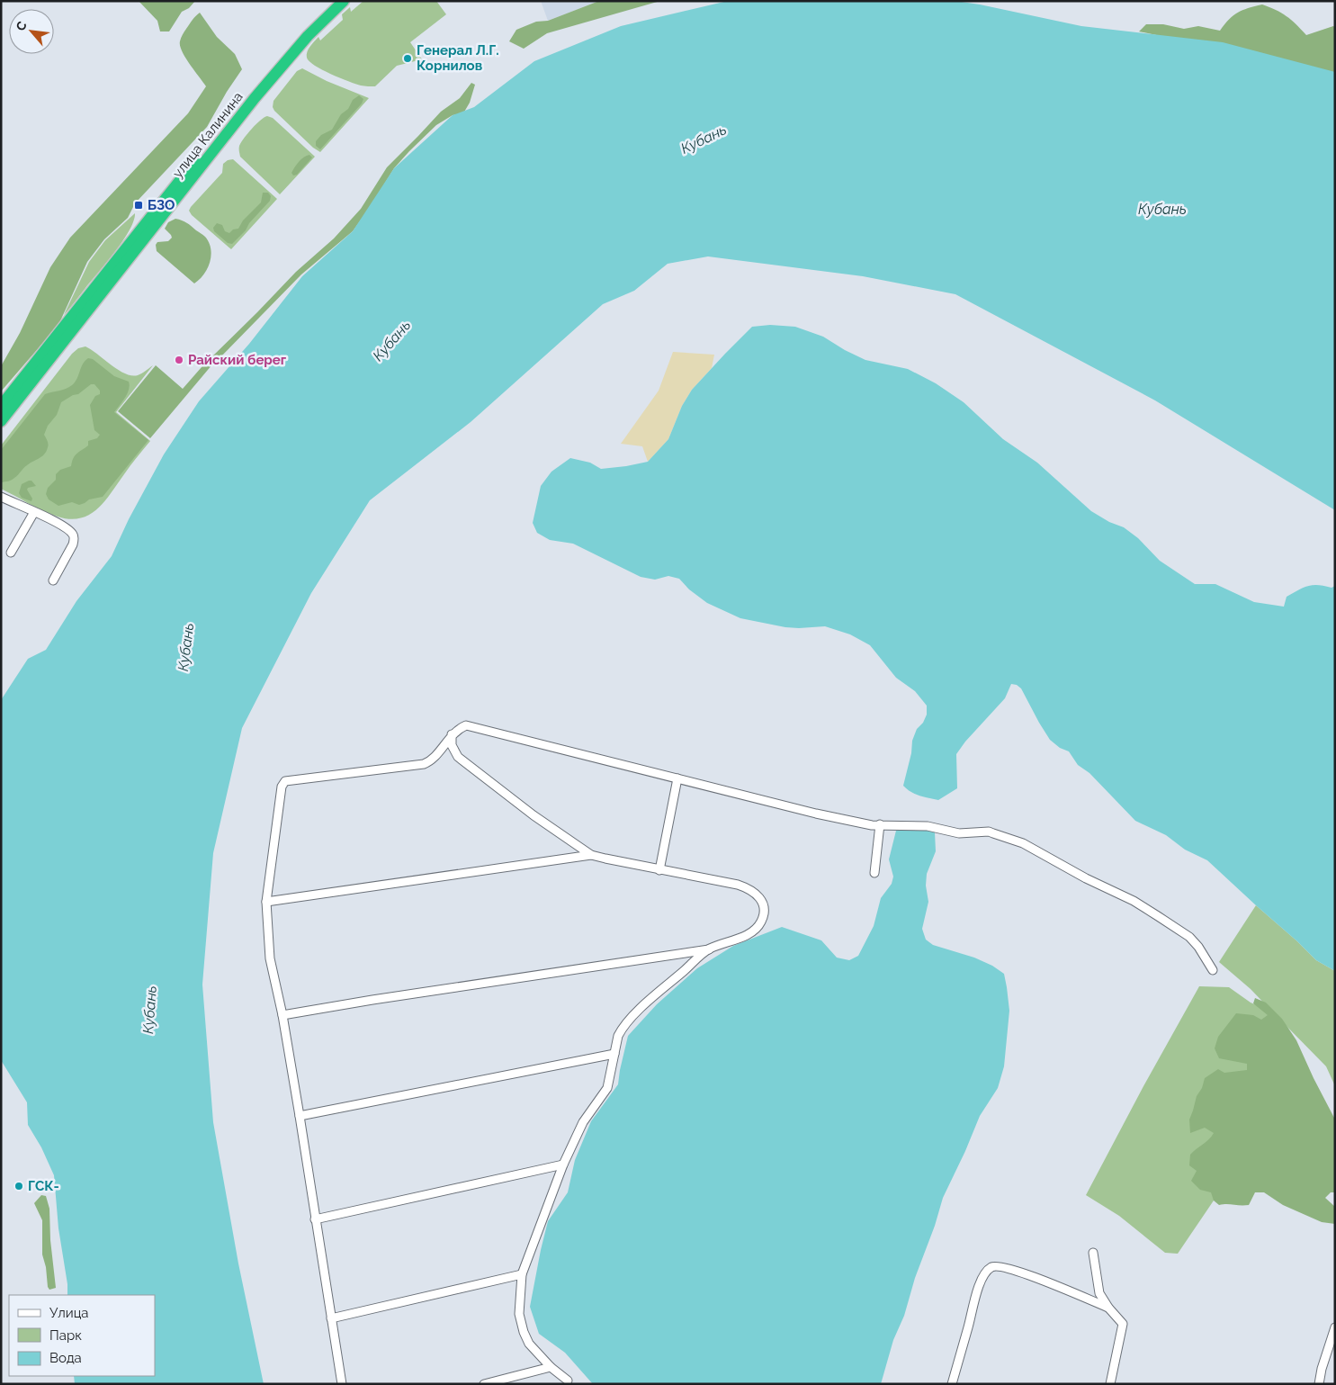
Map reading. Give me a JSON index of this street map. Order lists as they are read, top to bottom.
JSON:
{
  "streets": {
    "highway": ["улица Калинина"]
  },
  "water": ["Кубань"],
  "places": {
    "other": ["Генерал Л.Г. Корнилов", "Райский берег", "ГСК-"],
    "transit": ["БЗО"]
  },
  "legend": ["Улица", "Парк", "Вода"],
  "north": "top left"
}
